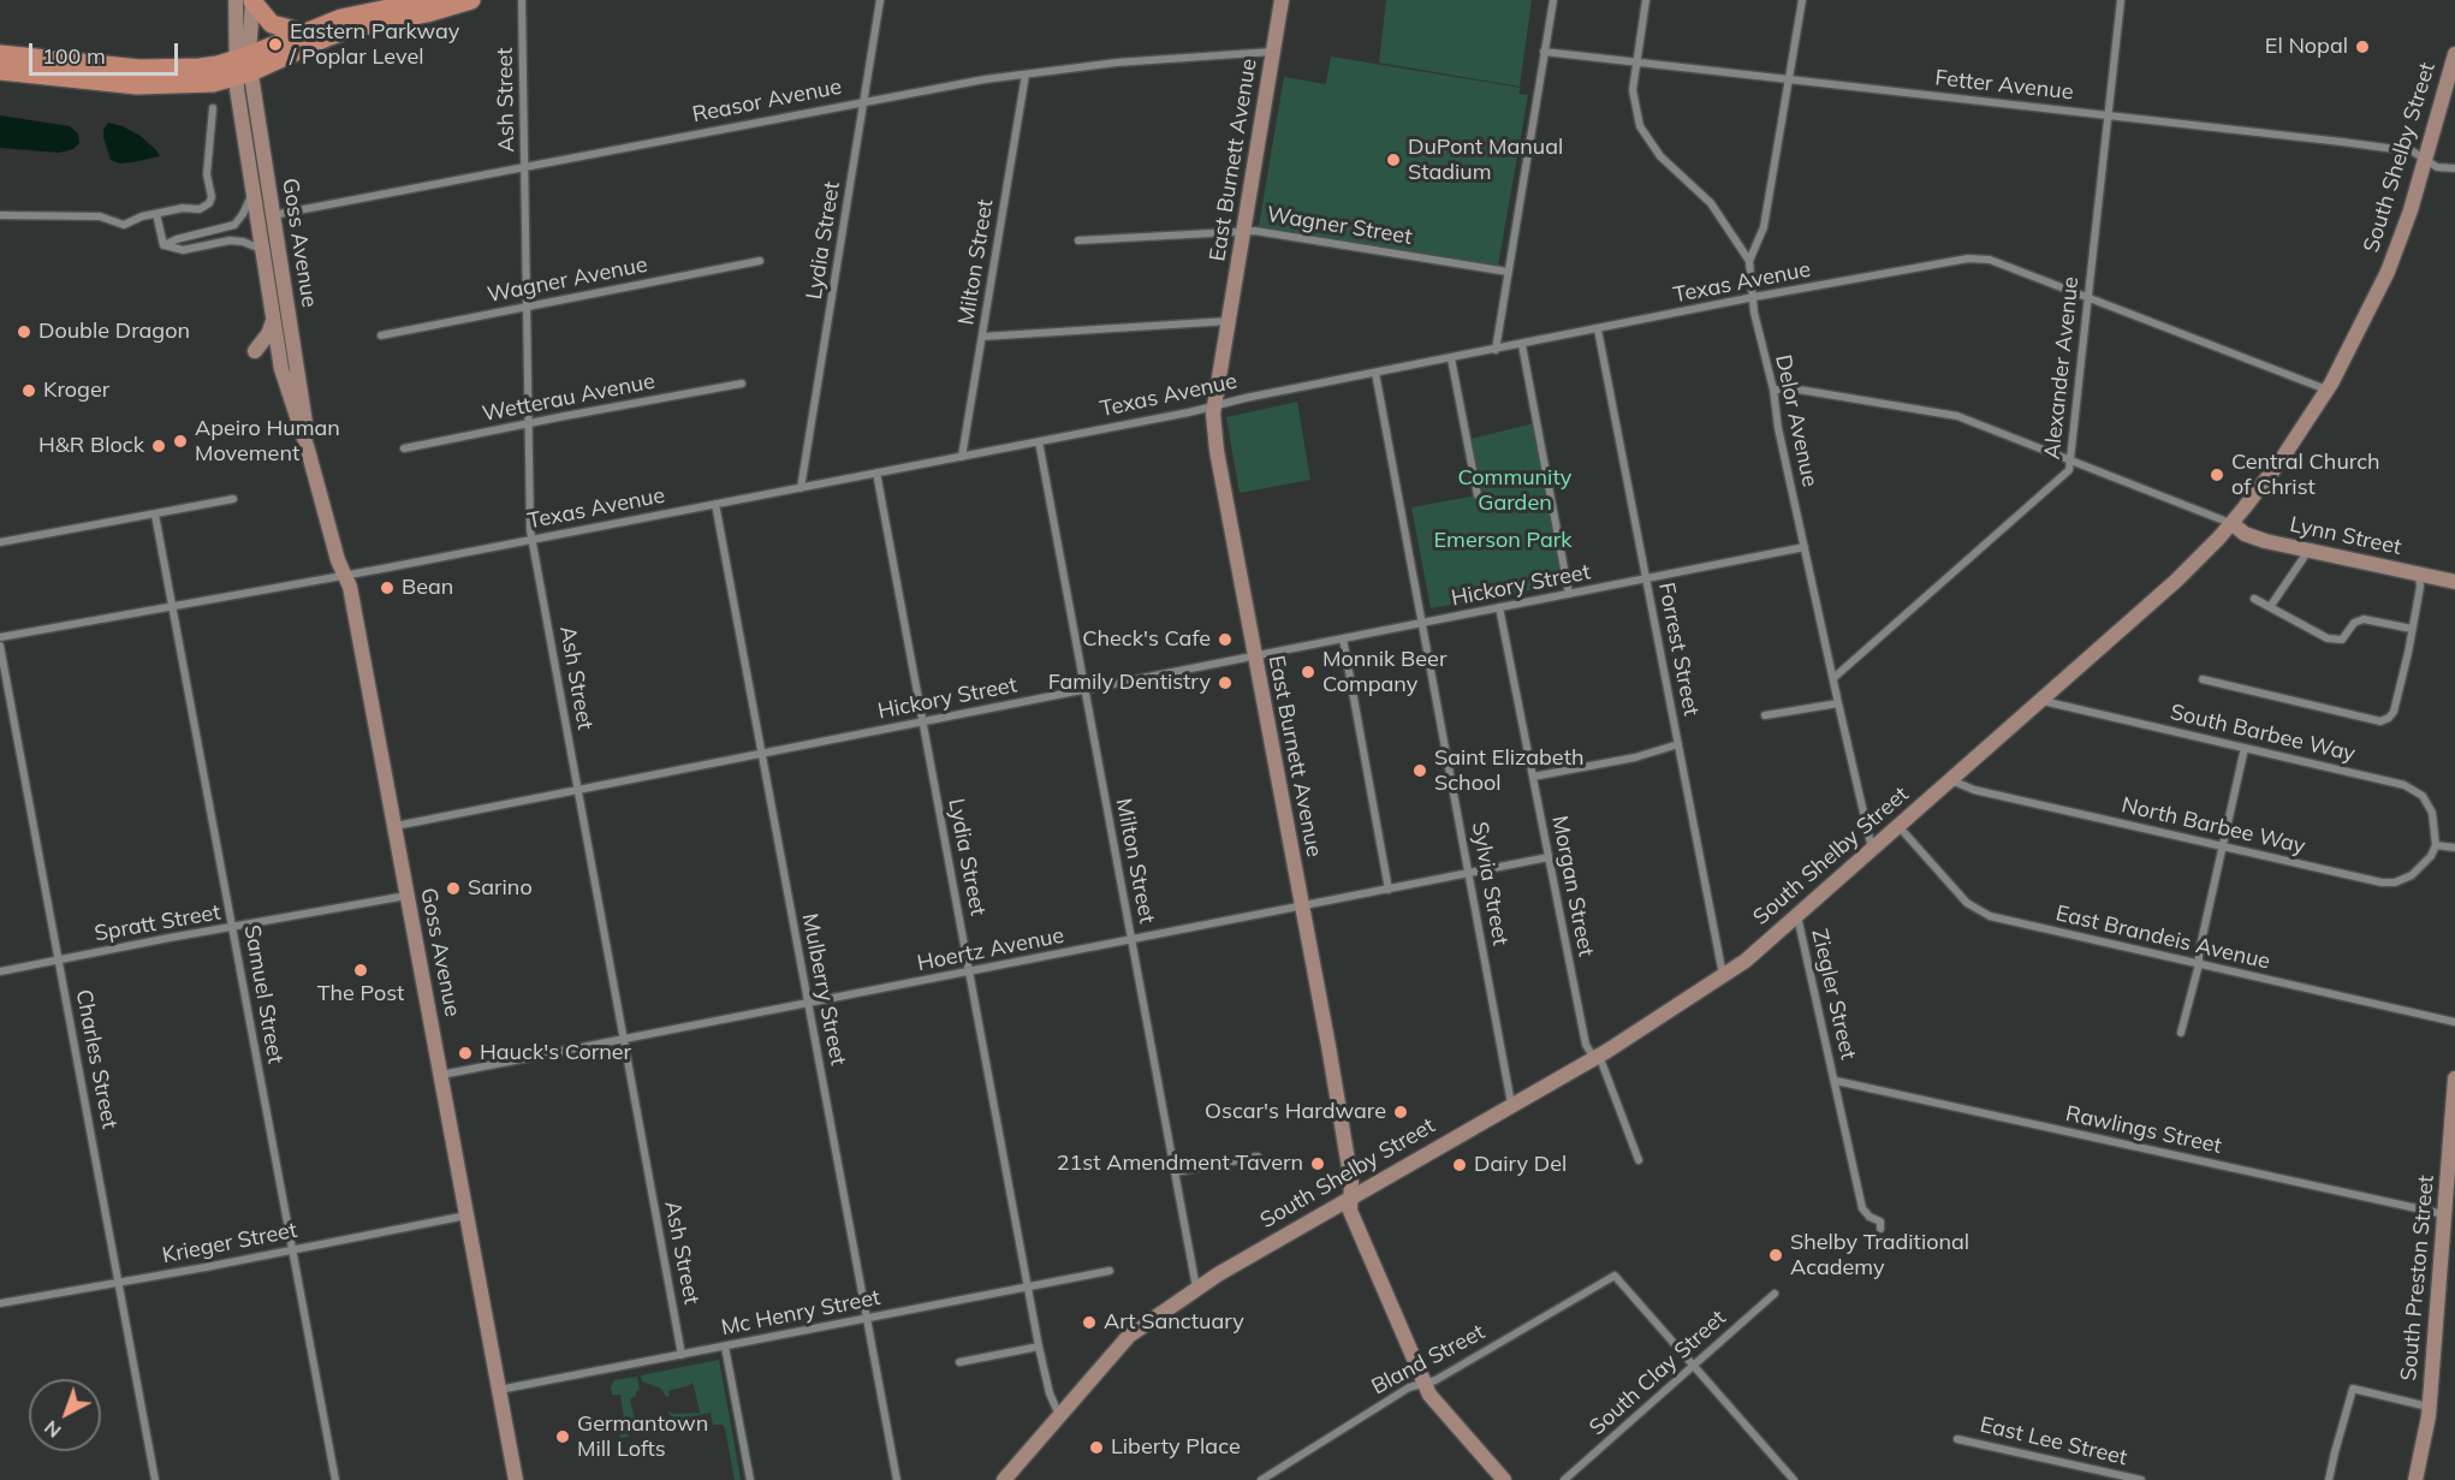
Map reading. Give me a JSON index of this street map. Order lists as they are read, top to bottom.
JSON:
{
  "streets": {
    "main road": [
      "South Shelby Street",
      "East Burnett Avenue",
      "Goss Avenue",
      "Lynn Street",
      "South Preston Street"
    ],
    "street": [
      "Fetter Avenue",
      "Ash Street",
      "Reasor Avenue",
      "Wagner Street",
      "Lydia Street",
      "Milton Street",
      "Wagner Avenue",
      "Texas Avenue",
      "Alexander Avenue",
      "Wetterau Avenue",
      "Delor Avenue",
      "Hickory Street",
      "Forrest Street",
      "South Barbee Way",
      "North Barbee Way",
      "Sylvia Street",
      "Morgan Street",
      "Spratt Street",
      "East Brandeis Avenue",
      "Hoertz Avenue",
      "Mulberry Street",
      "Samuel Street",
      "Ziegler Street",
      "Charles Street",
      "Rawlings Street",
      "Krieger Street",
      "Mc Henry Street",
      "Bland Street",
      "South Clay Street",
      "East Lee Street"
    ]
  },
  "crossings": [
    ["Fetter Avenue", "South Shelby Street"],
    ["Fetter Avenue", "Alexander Avenue"],
    ["Ash Street", "Reasor Avenue"],
    ["Ash Street", "Wagner Avenue"],
    ["Ash Street", "Texas Avenue"],
    ["Ash Street", "Wetterau Avenue"],
    ["Ash Street", "Hickory Street"],
    ["Ash Street", "Hoertz Avenue"],
    ["Ash Street", "Mc Henry Street"],
    ["Reasor Avenue", "East Burnett Avenue"],
    ["Reasor Avenue", "Lydia Street"],
    ["Reasor Avenue", "Goss Avenue"],
    ["Reasor Avenue", "Milton Street"],
    ["South Shelby Street", "East Burnett Avenue"],
    ["South Shelby Street", "Lydia Street"],
    ["South Shelby Street", "Milton Street"],
    ["South Shelby Street", "Texas Avenue"],
    ["South Shelby Street", "Delor Avenue"],
    ["South Shelby Street", "Lynn Street"],
    ["South Shelby Street", "Forrest Street"],
    ["South Shelby Street", "South Barbee Way"],
    ["South Shelby Street", "North Barbee Way"],
    ["South Shelby Street", "Sylvia Street"],
    ["South Shelby Street", "Morgan Street"],
    ["South Shelby Street", "East Brandeis Avenue"],
    ["South Shelby Street", "Ziegler Street"],
    ["East Burnett Avenue", "Wagner Street"],
    ["East Burnett Avenue", "Texas Avenue"],
    ["East Burnett Avenue", "Hickory Street"],
    ["East Burnett Avenue", "Hoertz Avenue"],
    ["East Burnett Avenue", "Bland Street"],
    ["Lydia Street", "Texas Avenue"],
    ["Lydia Street", "Hickory Street"],
    ["Lydia Street", "Hoertz Avenue"],
    ["Lydia Street", "Mc Henry Street"],
    ["Goss Avenue", "Texas Avenue"],
    ["Goss Avenue", "Hickory Street"],
    ["Goss Avenue", "Spratt Street"],
    ["Goss Avenue", "Hoertz Avenue"],
    ["Goss Avenue", "Krieger Street"],
    ["Goss Avenue", "Mc Henry Street"],
    ["Milton Street", "Texas Avenue"],
    ["Milton Street", "Hickory Street"],
    ["Milton Street", "Hoertz Avenue"],
    ["Texas Avenue", "Alexander Avenue"],
    ["Texas Avenue", "Delor Avenue"],
    ["Texas Avenue", "Forrest Street"],
    ["Texas Avenue", "Sylvia Street"],
    ["Texas Avenue", "Mulberry Street"],
    ["Texas Avenue", "Samuel Street"],
    ["Alexander Avenue", "Delor Avenue"],
    ["Delor Avenue", "Hickory Street"],
    ["Hickory Street", "Forrest Street"],
    ["Hickory Street", "Sylvia Street"],
    ["Hickory Street", "Morgan Street"],
    ["Hickory Street", "Mulberry Street"],
    ["South Barbee Way", "North Barbee Way"],
    ["Sylvia Street", "Hoertz Avenue"],
    ["Morgan Street", "Hoertz Avenue"],
    ["Spratt Street", "Samuel Street"],
    ["Spratt Street", "Charles Street"],
    ["Hoertz Avenue", "Mulberry Street"],
    ["Mulberry Street", "Mc Henry Street"],
    ["Samuel Street", "Krieger Street"],
    ["Ziegler Street", "Rawlings Street"],
    ["Charles Street", "Krieger Street"],
    ["Rawlings Street", "South Preston Street"],
    ["Bland Street", "South Clay Street"]
  ],
  "parks": ["Community Garden", "Emerson Park"],
  "places": [
    "Eastern Parkway / Poplar Level",
    "El Nopal",
    "DuPont Manual Stadium",
    "Double Dragon",
    "Kroger",
    "Apeiro Human Movement",
    "H&R Block",
    "Central Church of Christ",
    "Bean",
    "Check's Cafe",
    "Monnik Beer Company",
    "Family Dentistry",
    "Saint Elizabeth School",
    "Sarino",
    "The Post",
    "Hauck's Corner",
    "Oscar's Hardware",
    "21st Amendment Tavern",
    "Dairy Del",
    "Shelby Traditional Academy",
    "Art Sanctuary",
    "Germantown Mill Lofts",
    "Liberty Place"
  ],
  "scale_bar": "100 m",
  "north": "bottom left"
}
